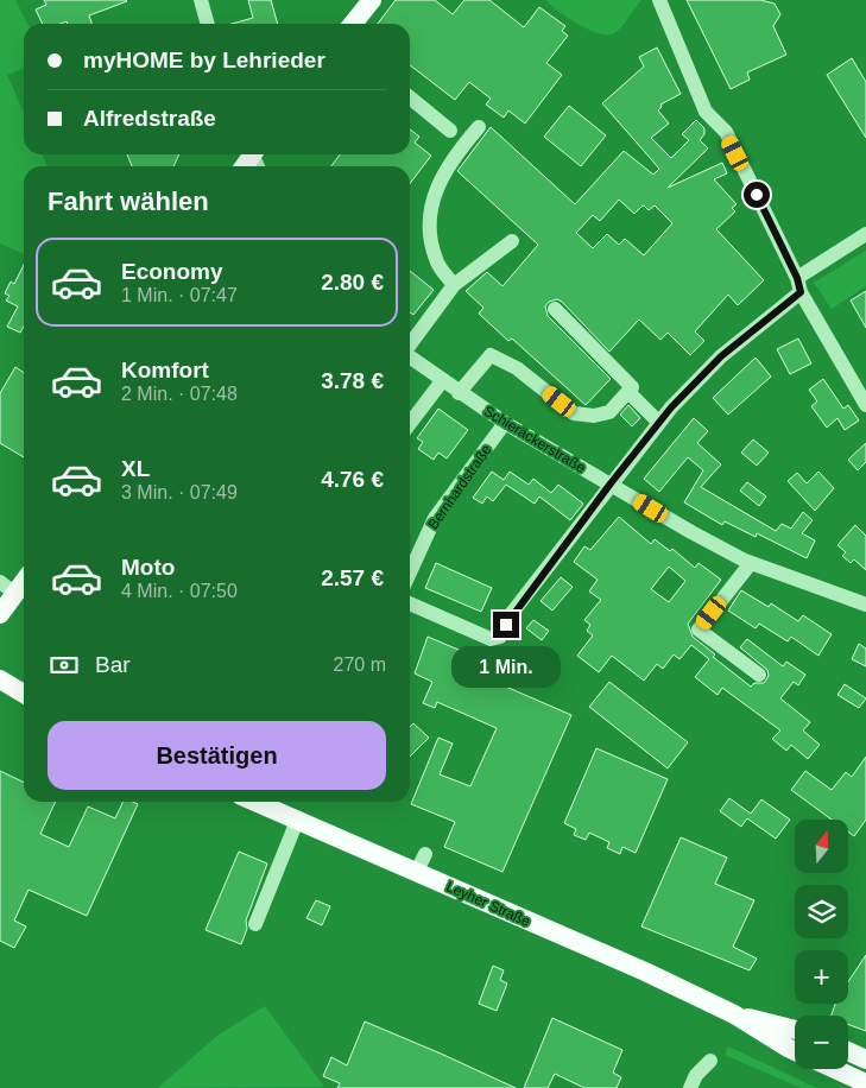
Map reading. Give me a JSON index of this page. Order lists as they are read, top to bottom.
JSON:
{
  "streets": {
    "main road": ["Leyher Straße"],
    "street": ["Schieräckerstraße", "Bernhardstraße"]
  },
  "crossings": [
    ["Schieräckerstraße", "Bernhardstraße"]
  ],
  "north": "top",
  "page": {
    "banner": ["myHOME by Lehrieder", "Alfredstraße"],
    "heading": "Fahrt wählen",
    "list": [
      {
        "name": "Economy",
        "note": "1 Min. · 07:47",
        "value": "2.80 €"
      },
      {
        "name": "Komfort",
        "note": "2 Min. · 07:48",
        "value": "3.78 €"
      },
      {
        "name": "XL",
        "note": "3 Min. · 07:49",
        "value": "4.76 €"
      },
      {
        "name": "Moto",
        "note": "4 Min. · 07:50",
        "value": "2.57 €"
      }
    ],
    "pay": ["Bar", "270 m"],
    "bubble": "1 Min.",
    "buttons": "Bestätigen",
    "map_buttons": ["+", "−"]
  }
}
